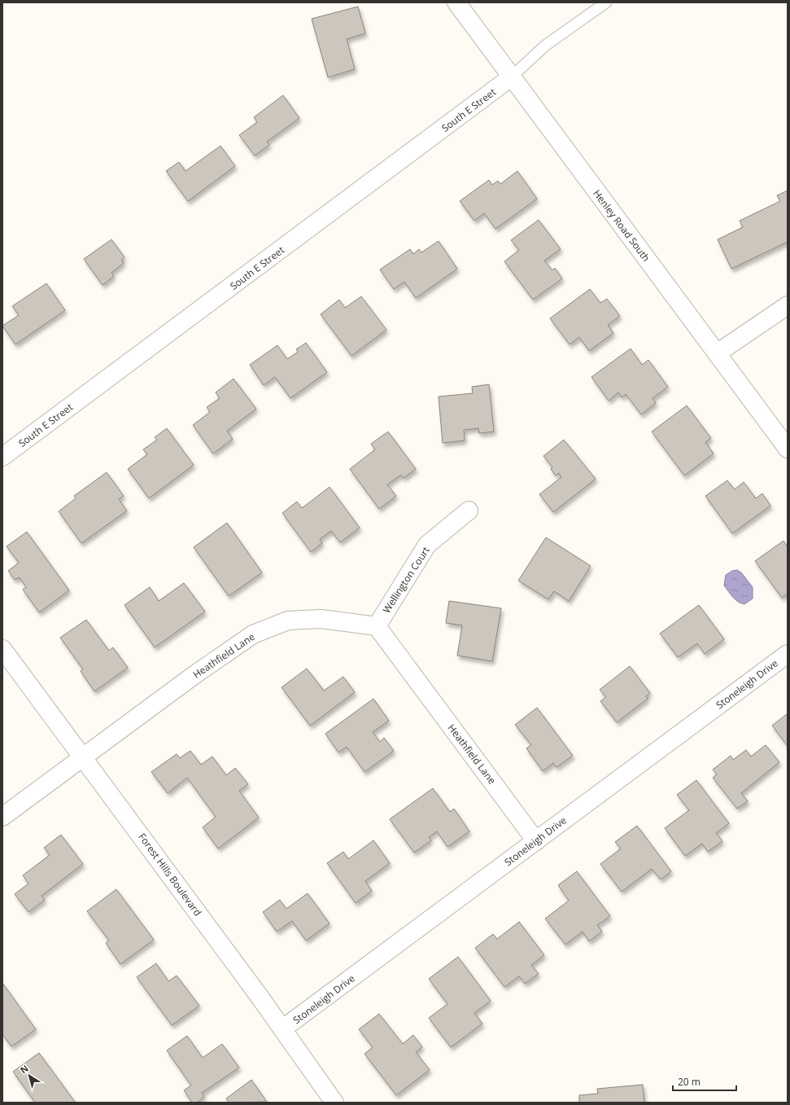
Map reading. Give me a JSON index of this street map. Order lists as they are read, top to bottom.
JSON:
{
  "streets": {
    "street": [
      "South E Street",
      "Henley Road South",
      "Wellington Court",
      "Heathfield Lane",
      "Stoneleigh Drive",
      "Forest Hills Boulevard"
    ]
  },
  "crossings": [
    ["South E Street", "Henley Road South"],
    ["Wellington Court", "Heathfield Lane"],
    ["Heathfield Lane", "Stoneleigh Drive"],
    ["Heathfield Lane", "Forest Hills Boulevard"],
    ["Stoneleigh Drive", "Forest Hills Boulevard"]
  ],
  "scale_bar": "20 m",
  "north": "top left"
}
